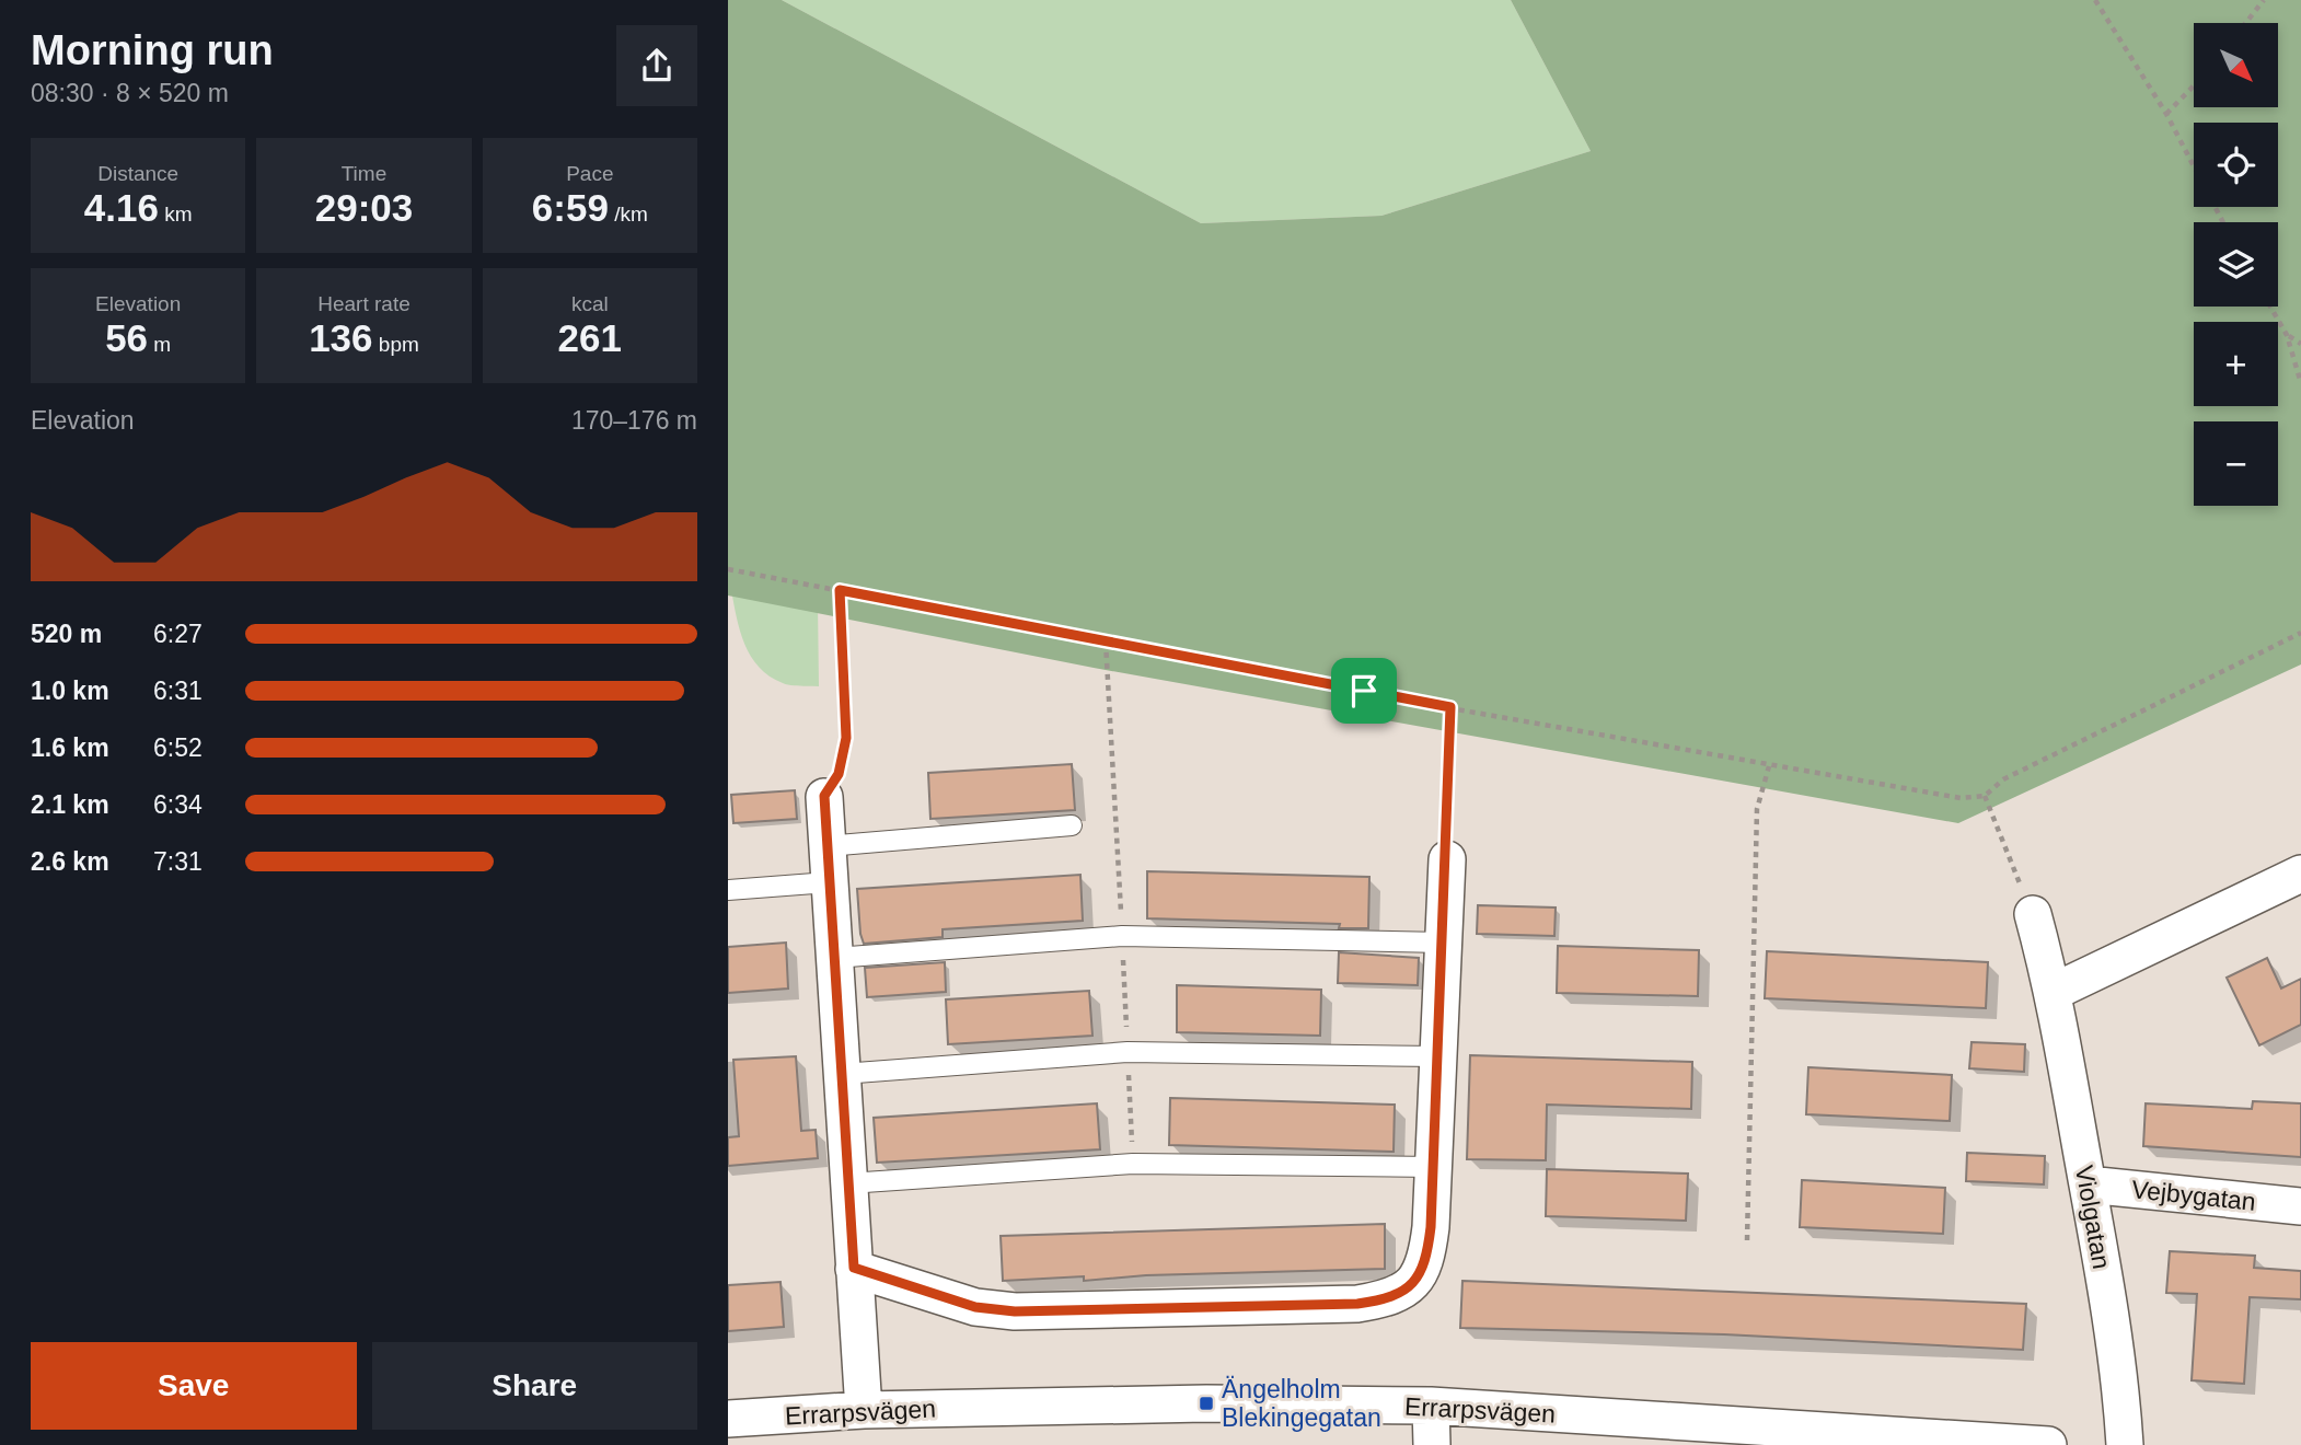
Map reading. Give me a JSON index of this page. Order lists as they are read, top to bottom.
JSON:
{
  "streets": {
    "street": ["Vejbygatan", "Violgatan", "Errarpsvägen"]
  },
  "crossings": [
    ["Vejbygatan", "Violgatan"]
  ],
  "places": {
    "transit": ["Ängelholm Blekingegatan"]
  },
  "north": "bottom right",
  "page": {
    "heading": ["Morning run", "08:30 · 8 × 520 m"],
    "map_buttons": ["+", "−"],
    "stats": [
      ["Distance", "4.16 km"],
      ["Time", "29:03"],
      ["Pace", "6:59 /km"],
      ["Elevation", "56 m"],
      ["Heart rate", "136 bpm"],
      ["kcal", "261"]
    ],
    "chart": ["Elevation", "170–176 m"],
    "list": [
      {
        "name": "520 m",
        "note": "6:27"
      },
      {
        "name": "1.0 km",
        "note": "6:31"
      },
      {
        "name": "1.6 km",
        "note": "6:52"
      },
      {
        "name": "2.1 km",
        "note": "6:34"
      },
      {
        "name": "2.6 km",
        "note": "7:31"
      }
    ],
    "buttons": ["Save", "Share"]
  }
}
